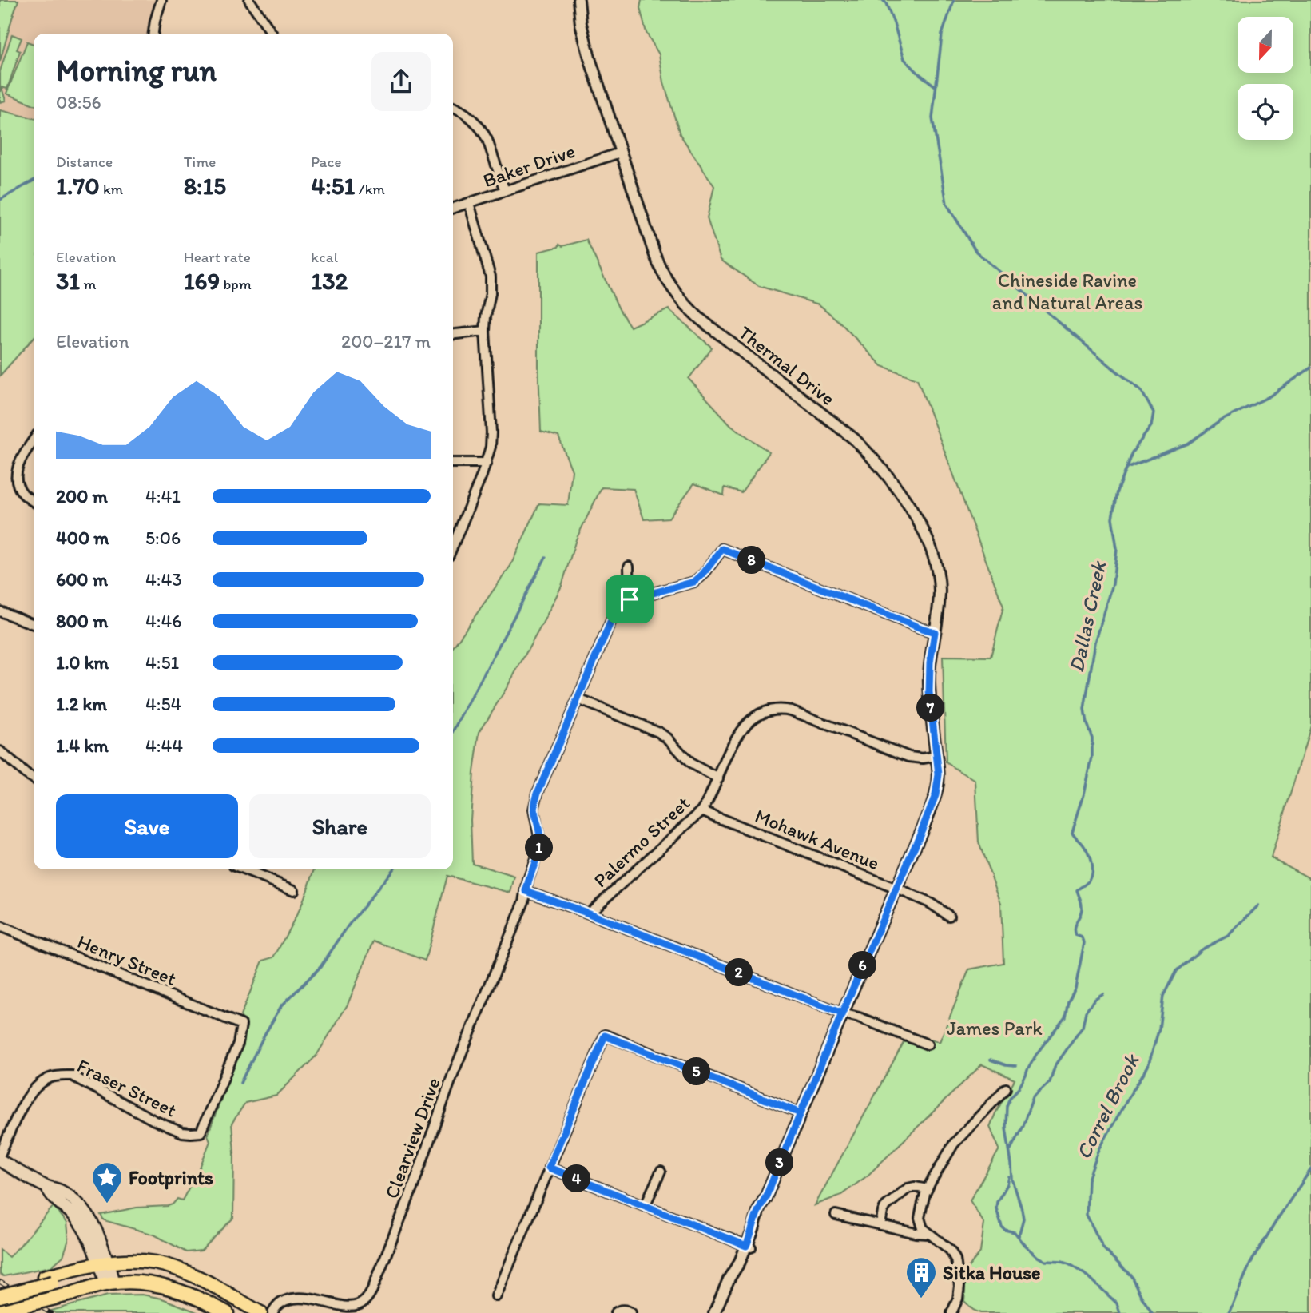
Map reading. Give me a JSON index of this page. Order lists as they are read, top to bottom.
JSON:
{
  "streets": {
    "street": [
      "Baker Drive",
      "Thermal Drive",
      "Mohawk Avenue",
      "Palermo Street",
      "Henry Street",
      "Fraser Street",
      "Clearview Drive"
    ]
  },
  "crossings": [
    ["Baker Drive", "Thermal Drive"],
    ["Thermal Drive", "Mohawk Avenue"],
    ["Thermal Drive", "Palermo Street"],
    ["Mohawk Avenue", "Palermo Street"],
    ["Henry Street", "Fraser Street"]
  ],
  "water": ["Dallas Creek", "Correl Brook"],
  "parks": ["Chineside Ravine and Natural Areas", "James Park"],
  "places": {
    "place": ["Footprints"],
    "building": ["Sitka House"]
  },
  "north": "bottom",
  "page": {
    "heading": ["Morning run", "08:56"],
    "stats": [
      ["Distance", "1.70 km"],
      ["Time", "8:15"],
      ["Pace", "4:51 /km"],
      ["Elevation", "31 m"],
      ["Heart rate", "169 bpm"],
      ["kcal", "132"]
    ],
    "chart": ["Elevation", "200–217 m"],
    "list": [
      {
        "name": "200 m",
        "note": "4:41"
      },
      {
        "name": "400 m",
        "note": "5:06"
      },
      {
        "name": "600 m",
        "note": "4:43"
      },
      {
        "name": "800 m",
        "note": "4:46"
      },
      {
        "name": "1.0 km",
        "note": "4:51"
      },
      {
        "name": "1.2 km",
        "note": "4:54"
      },
      {
        "name": "1.4 km",
        "note": "4:44"
      }
    ],
    "pins": [
      "8",
      "7",
      "1",
      "6",
      "2",
      "5",
      "3",
      "4"
    ],
    "buttons": ["Save", "Share"]
  }
}
